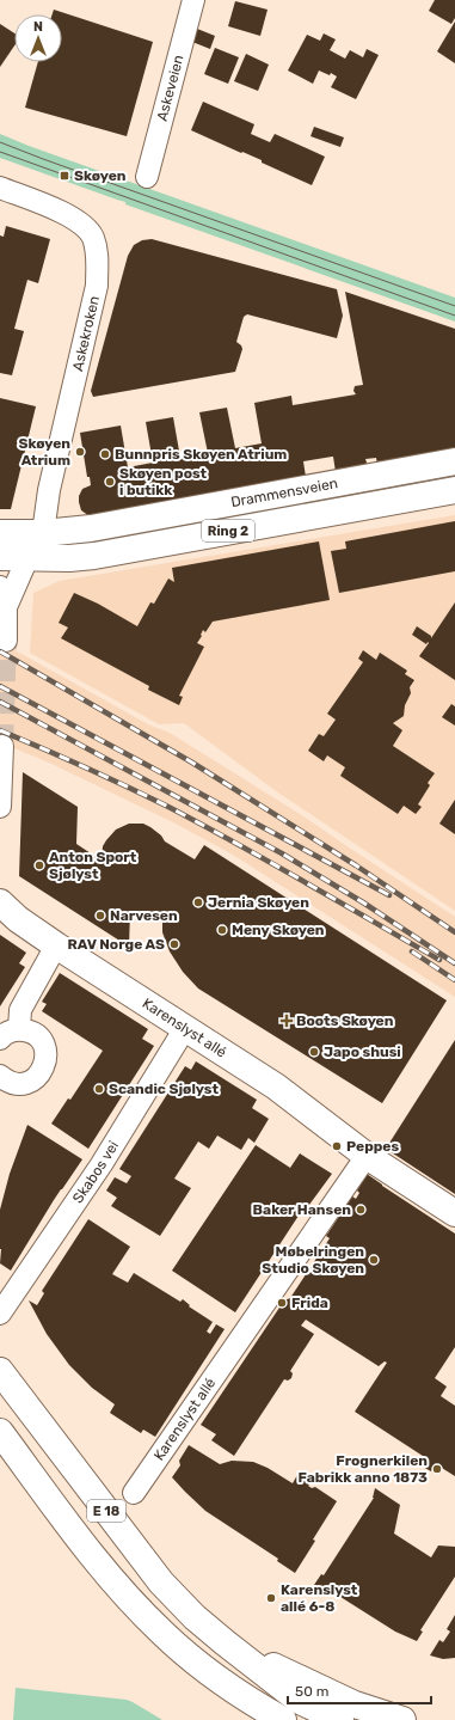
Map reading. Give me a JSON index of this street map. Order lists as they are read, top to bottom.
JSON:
{
  "streets": {
    "main road": [
      "Drammensveien",
      "Ring 2",
      "Karenslyst allé",
      "E 18"
    ],
    "street": ["Askeveien", "Askekroken", "Skabos vei"]
  },
  "crossings": [
    ["Askekroken", "Drammensveien"],
    ["Karenslyst allé", "Skabos vei"]
  ],
  "places": {
    "transit": ["Skøyen"],
    "other": [
      "Skøyen Atrium",
      "Bunnpris Skøyen Atrium",
      "Skøyen post i butikk",
      "Anton Sport Sjølyst",
      "Jernia Skøyen",
      "Narvesen",
      "Meny Skøyen",
      "RAV Norge AS",
      "Japo shusi",
      "Scandic Sjølyst",
      "Peppes",
      "Baker Hansen",
      "Møbelringen Studio Skøyen",
      "Frida",
      "Frognerkilen Fabrikk anno 1873",
      "Karenslyst allé 6-8"
    ],
    "health": ["Boots Skøyen"]
  },
  "scale_bar": "50 m",
  "north": "top"
}
